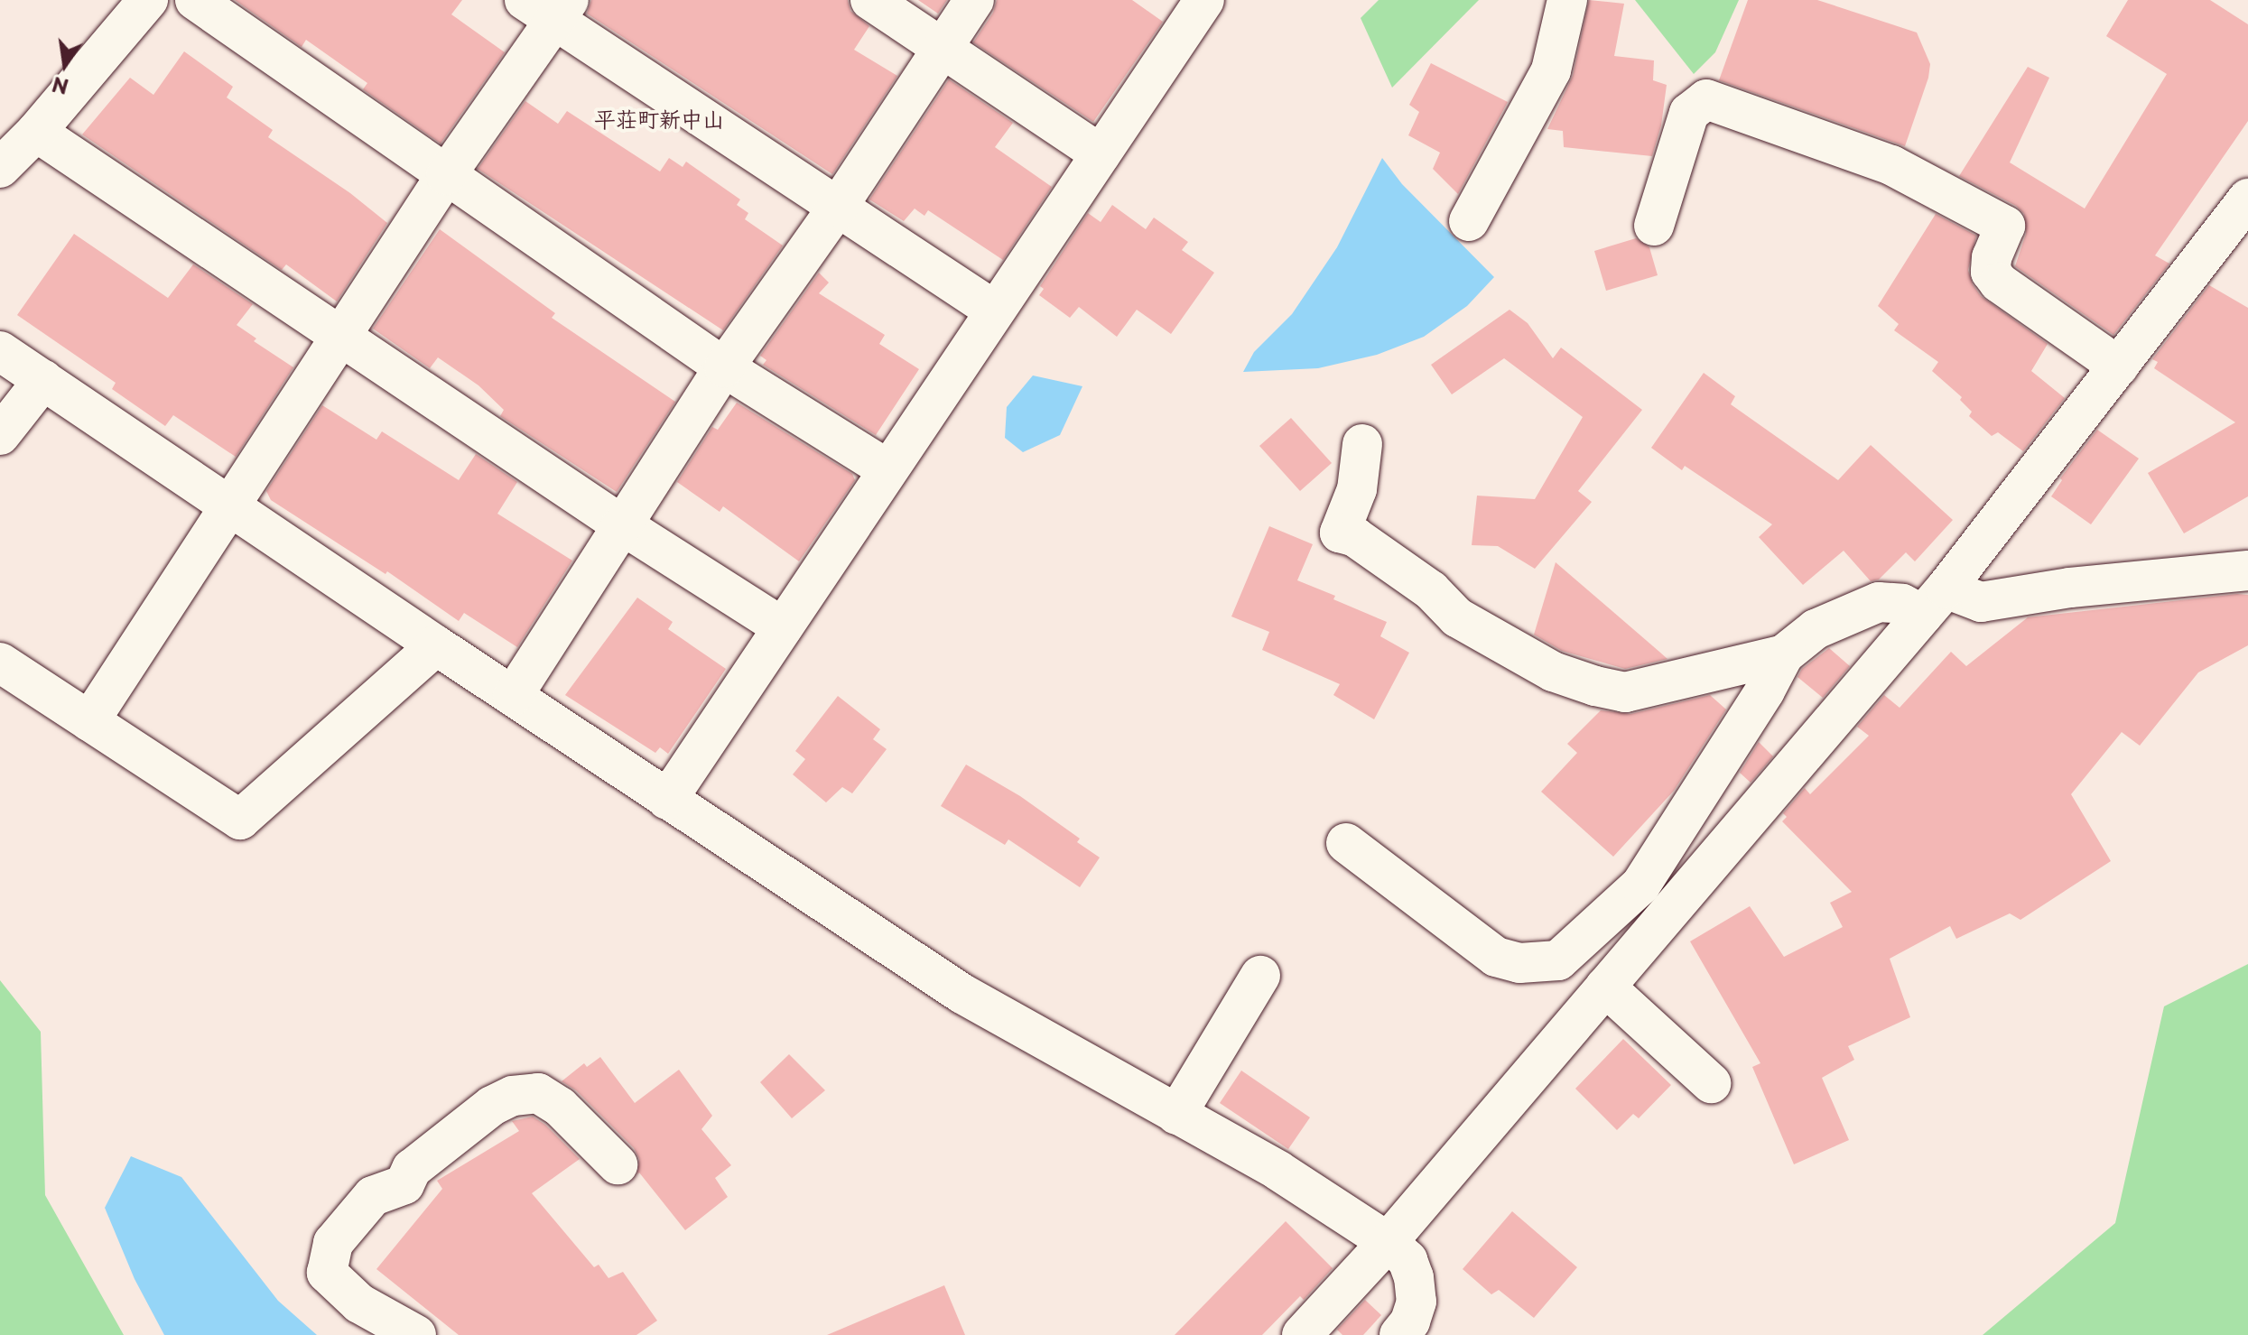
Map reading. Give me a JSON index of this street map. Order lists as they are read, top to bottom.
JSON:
{
  "districts": ["平荘町新中山"],
  "north": "bottom"
}
